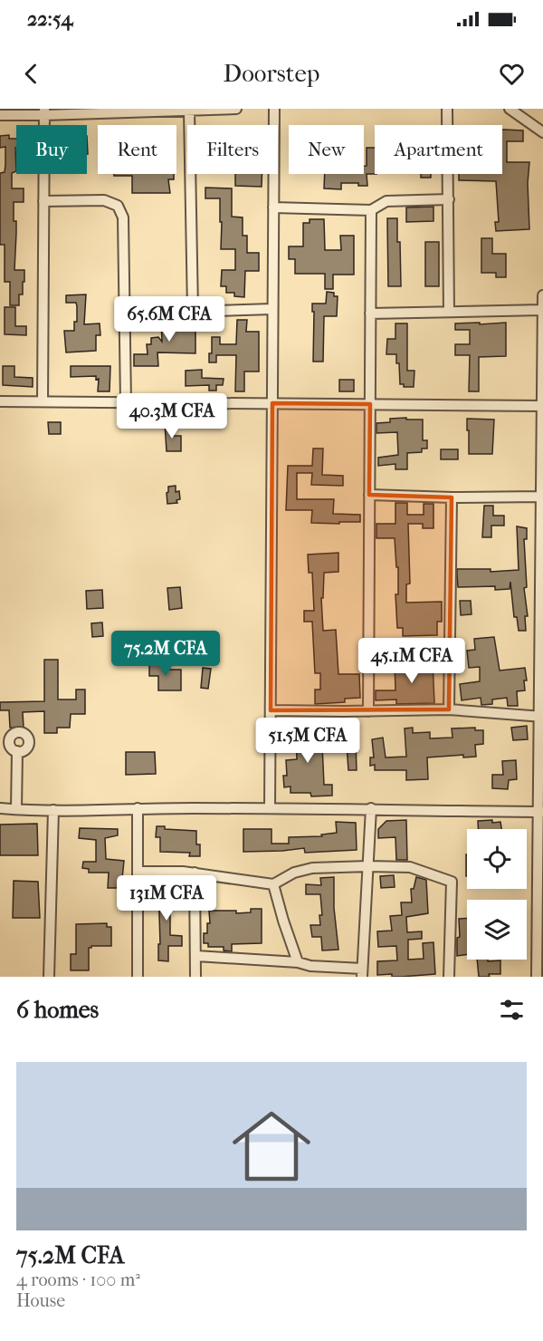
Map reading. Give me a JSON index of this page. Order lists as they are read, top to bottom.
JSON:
{
  "page": {
    "status": "22:54",
    "header": "Doorstep",
    "chip": [
      "Buy",
      "Rent",
      "Filters",
      "New",
      "Apartment"
    ],
    "price": [
      "65.6M CFA",
      "40.3M CFA",
      "75.2M CFA",
      "45.1M CFA",
      "51.5M CFA",
      "131M CFA"
    ],
    "heading": "6 homes",
    "list": [
      {
        "name": "75.2M CFA",
        "note": "4 rooms · 100 m² · House"
      }
    ]
  }
}
